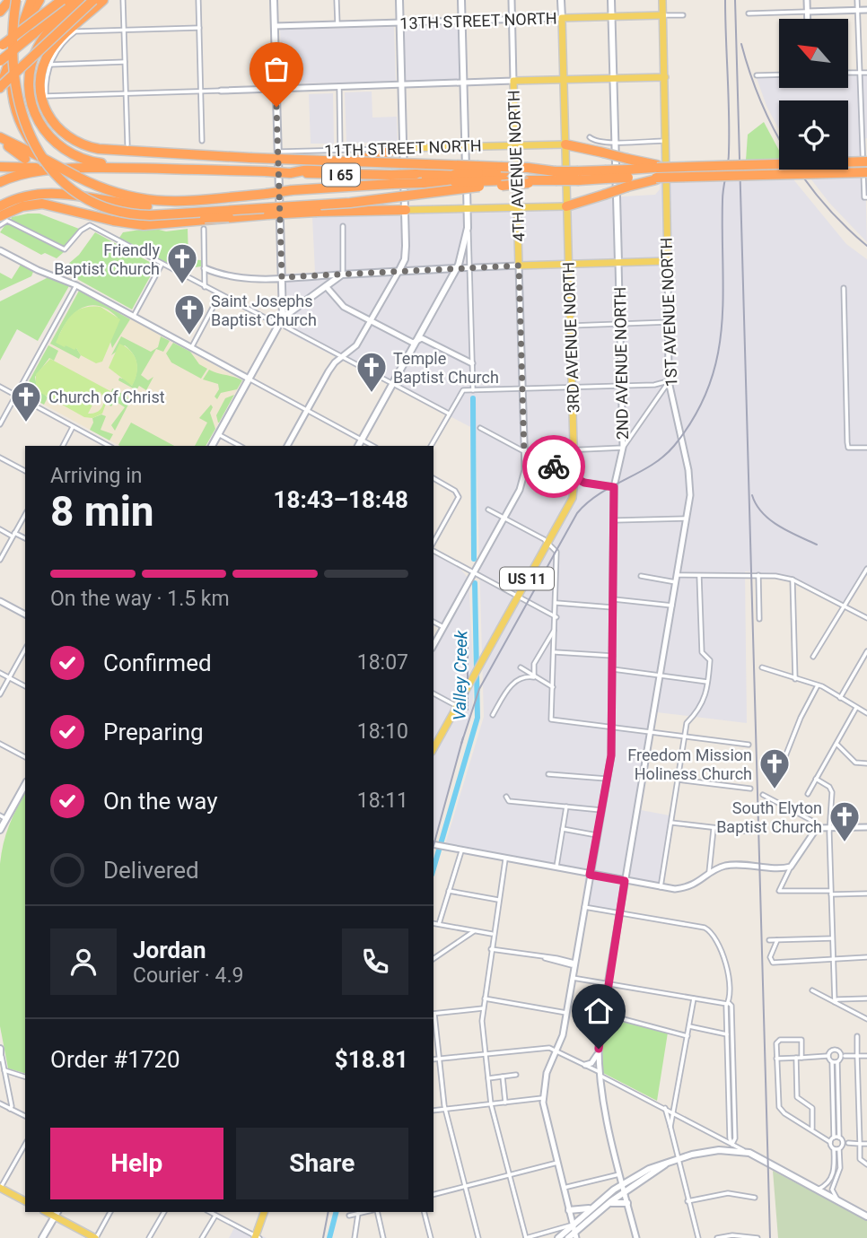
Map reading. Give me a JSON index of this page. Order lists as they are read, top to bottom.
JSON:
{
  "streets": {
    "highway": ["I 65"],
    "main road": [
      "13TH STREET NORTH",
      "11TH STREET NORTH",
      "4TH AVENUE NORTH",
      "1ST AVENUE NORTH",
      "3RD AVENUE NORTH",
      "2ND AVENUE NORTH",
      "US 11"
    ]
  },
  "crossings": [
    ["13TH STREET NORTH", "4TH AVENUE NORTH"],
    ["13TH STREET NORTH", "1ST AVENUE NORTH"],
    ["13TH STREET NORTH", "3RD AVENUE NORTH"],
    ["13TH STREET NORTH", "2ND AVENUE NORTH"],
    ["11TH STREET NORTH", "4TH AVENUE NORTH"],
    ["11TH STREET NORTH", "3RD AVENUE NORTH"]
  ],
  "water": ["Valley Creek"],
  "places": {
    "church": [
      "Friendly Baptist Church",
      "Saint Josephs Baptist Church",
      "Temple Baptist Church",
      "Church of Christ",
      "Freedom Mission Holiness Church",
      "South Elyton Baptist Church"
    ]
  },
  "north": "top left",
  "page": {
    "heading": ["8 min", "Arriving in", "18:43–18:48"],
    "panel": [
      "Jordan",
      "Courier · 4.9",
      "Order #1720",
      "$18.81"
    ],
    "bar": "On the way · 1.5 km",
    "list": [
      ["Confirmed", "18:07"],
      ["Preparing", "18:10"],
      ["On the way", "18:11"],
      "Delivered"
    ],
    "buttons": ["Help", "Share"]
  }
}
